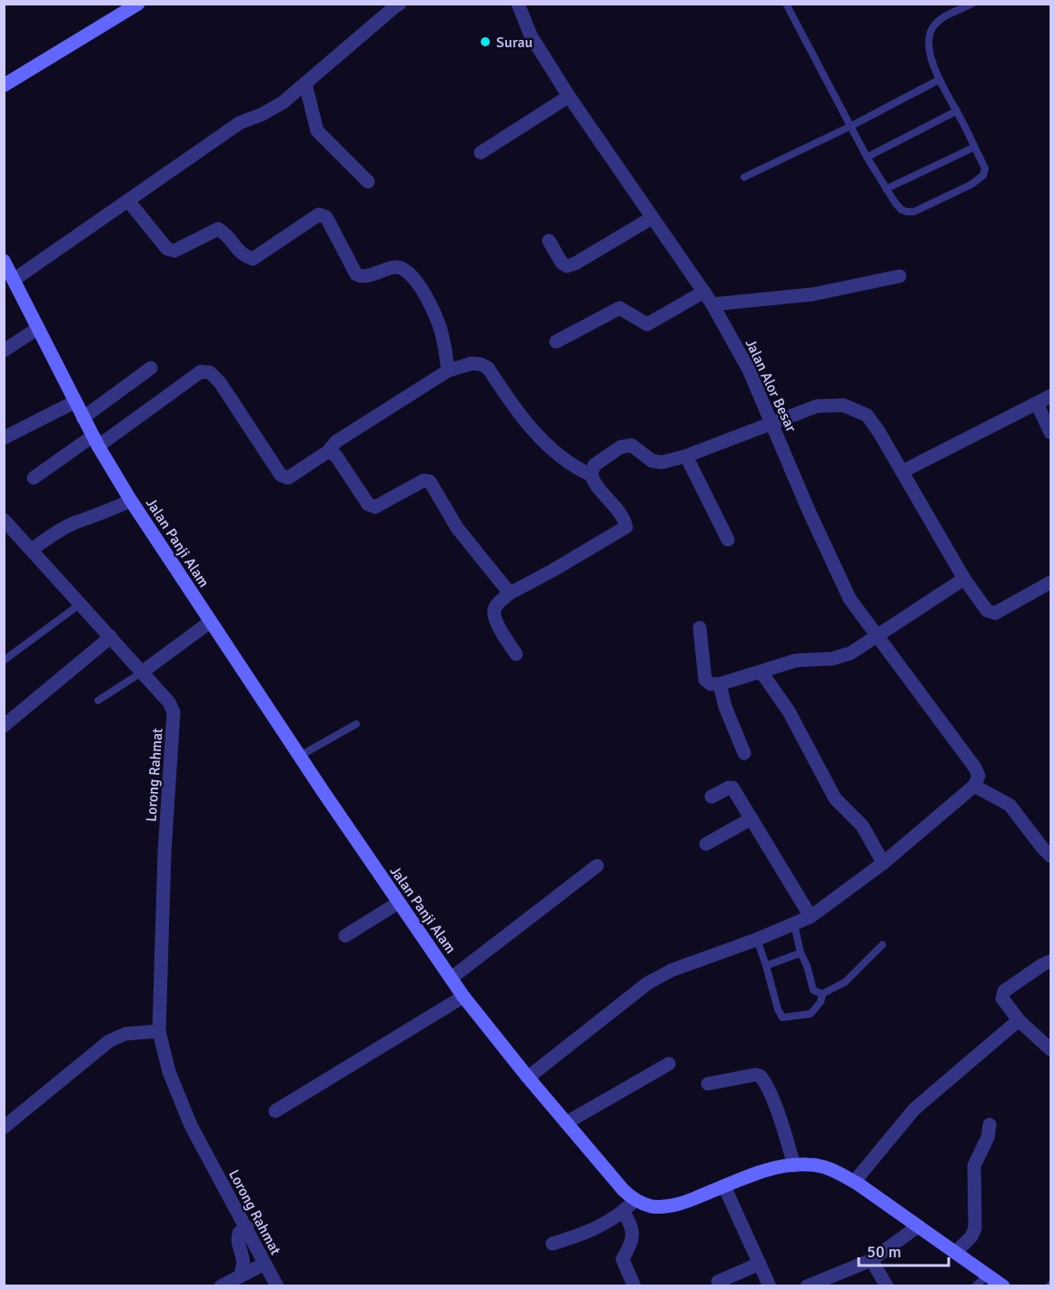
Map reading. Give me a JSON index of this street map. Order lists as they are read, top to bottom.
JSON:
{
  "streets": {
    "main road": ["Jalan Panji Alam"],
    "street": ["Jalan Alor Besar", "Lorong Rahmat"]
  },
  "places": ["Surau"],
  "scale_bar": "50 m"
}
